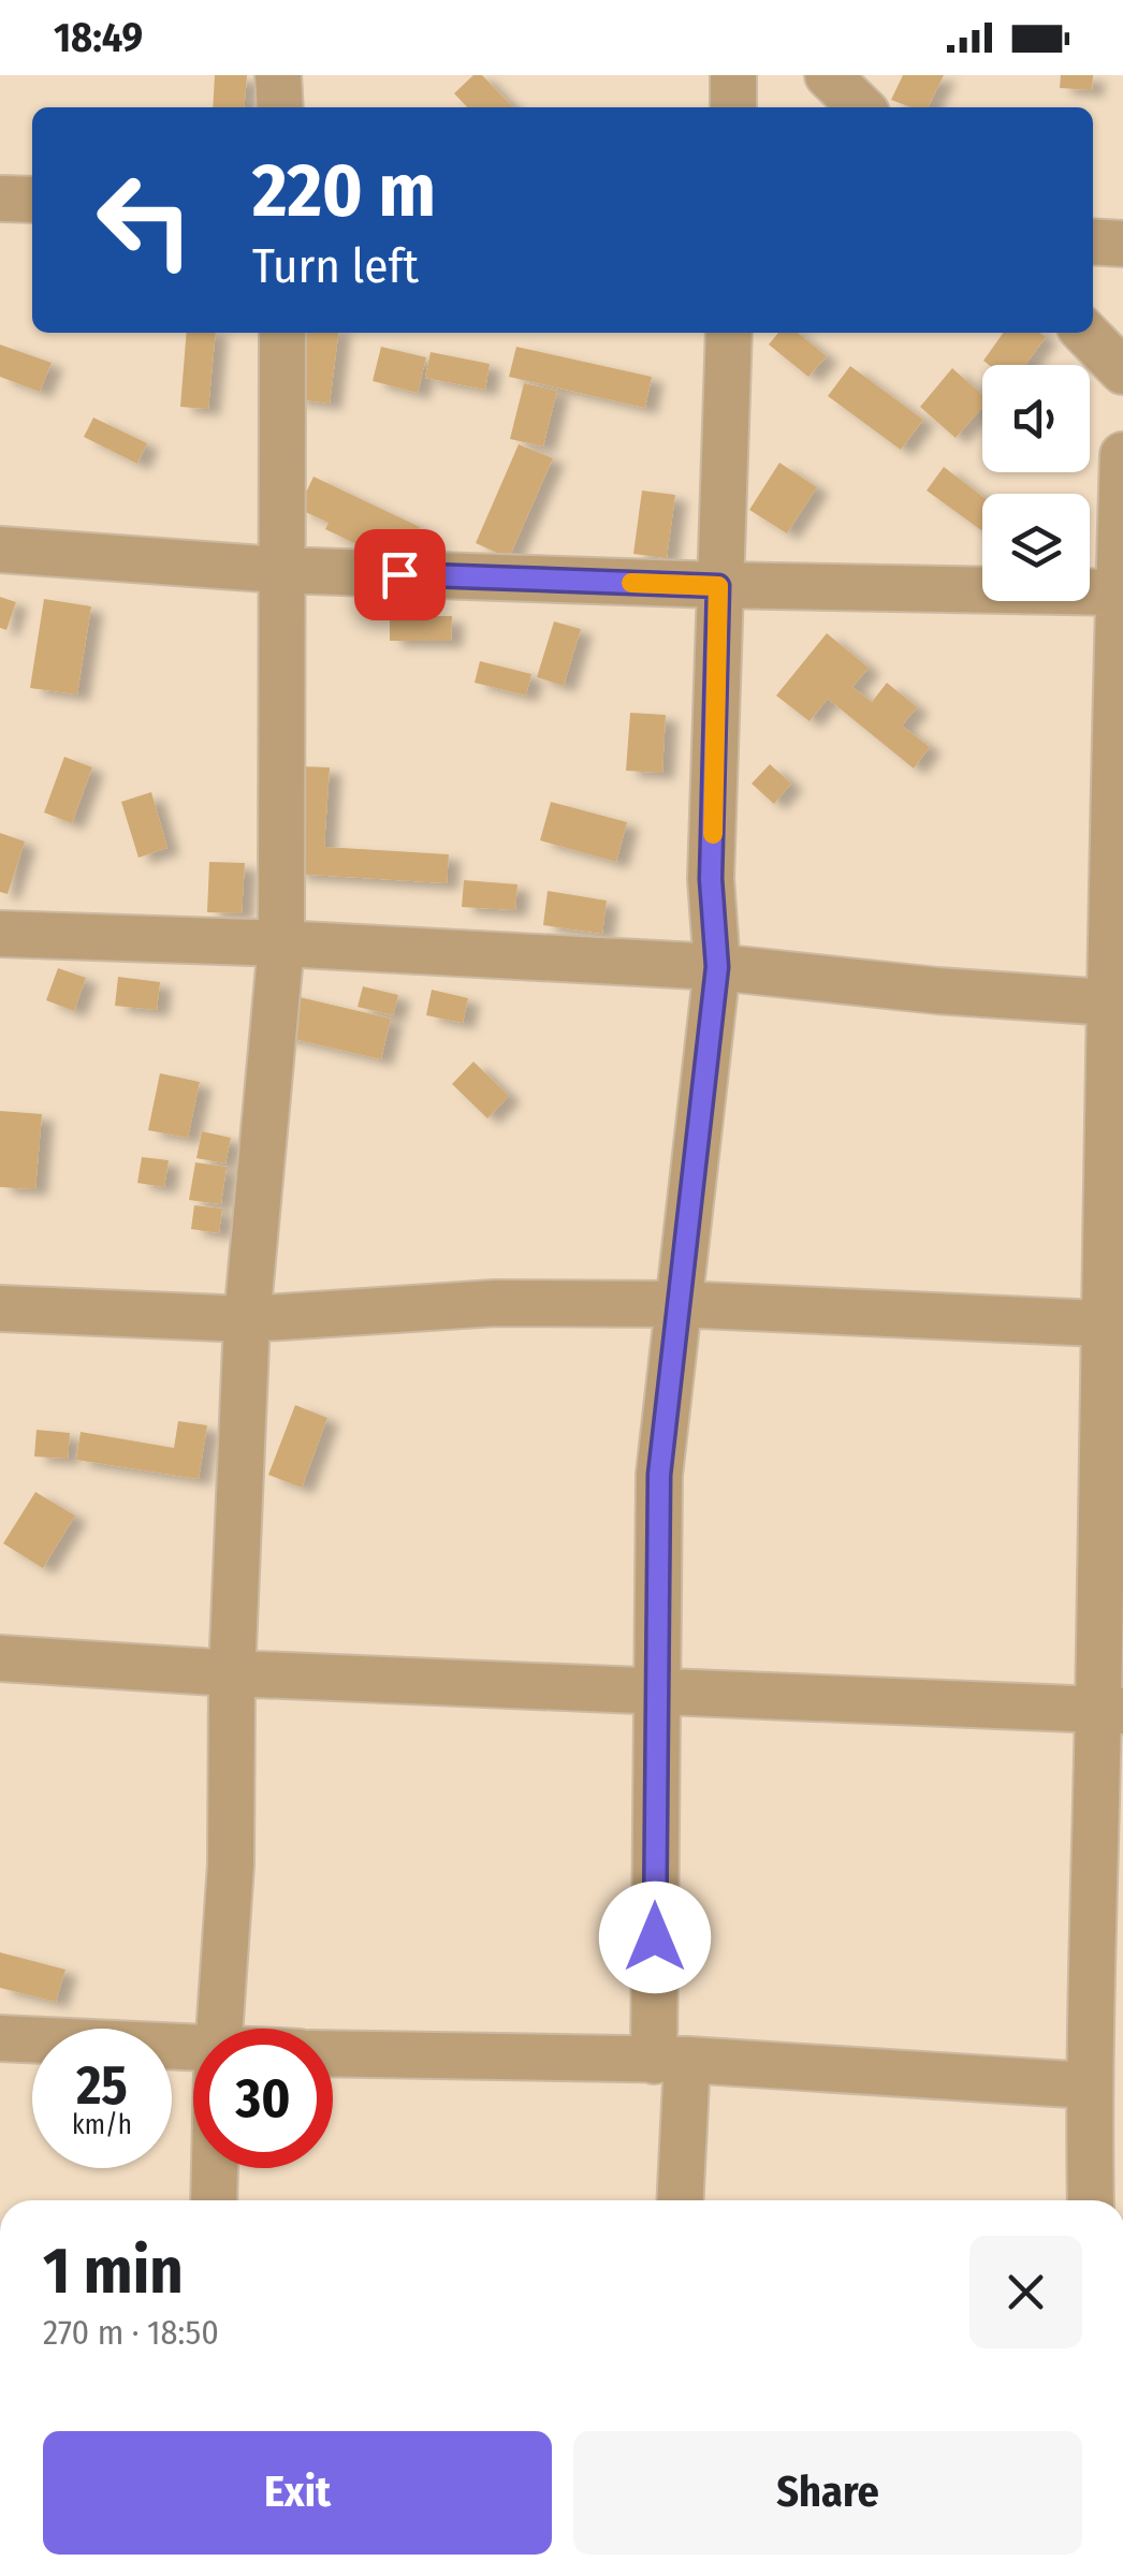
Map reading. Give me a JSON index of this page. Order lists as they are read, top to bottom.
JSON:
{
  "page": {
    "status": "18:49",
    "turn": ["220 m", "Turn left"],
    "speed": "25 km/h",
    "limit": "30",
    "heading": ["1 min", "270 m · 18:50"],
    "buttons": ["Exit", "Share"]
  }
}
